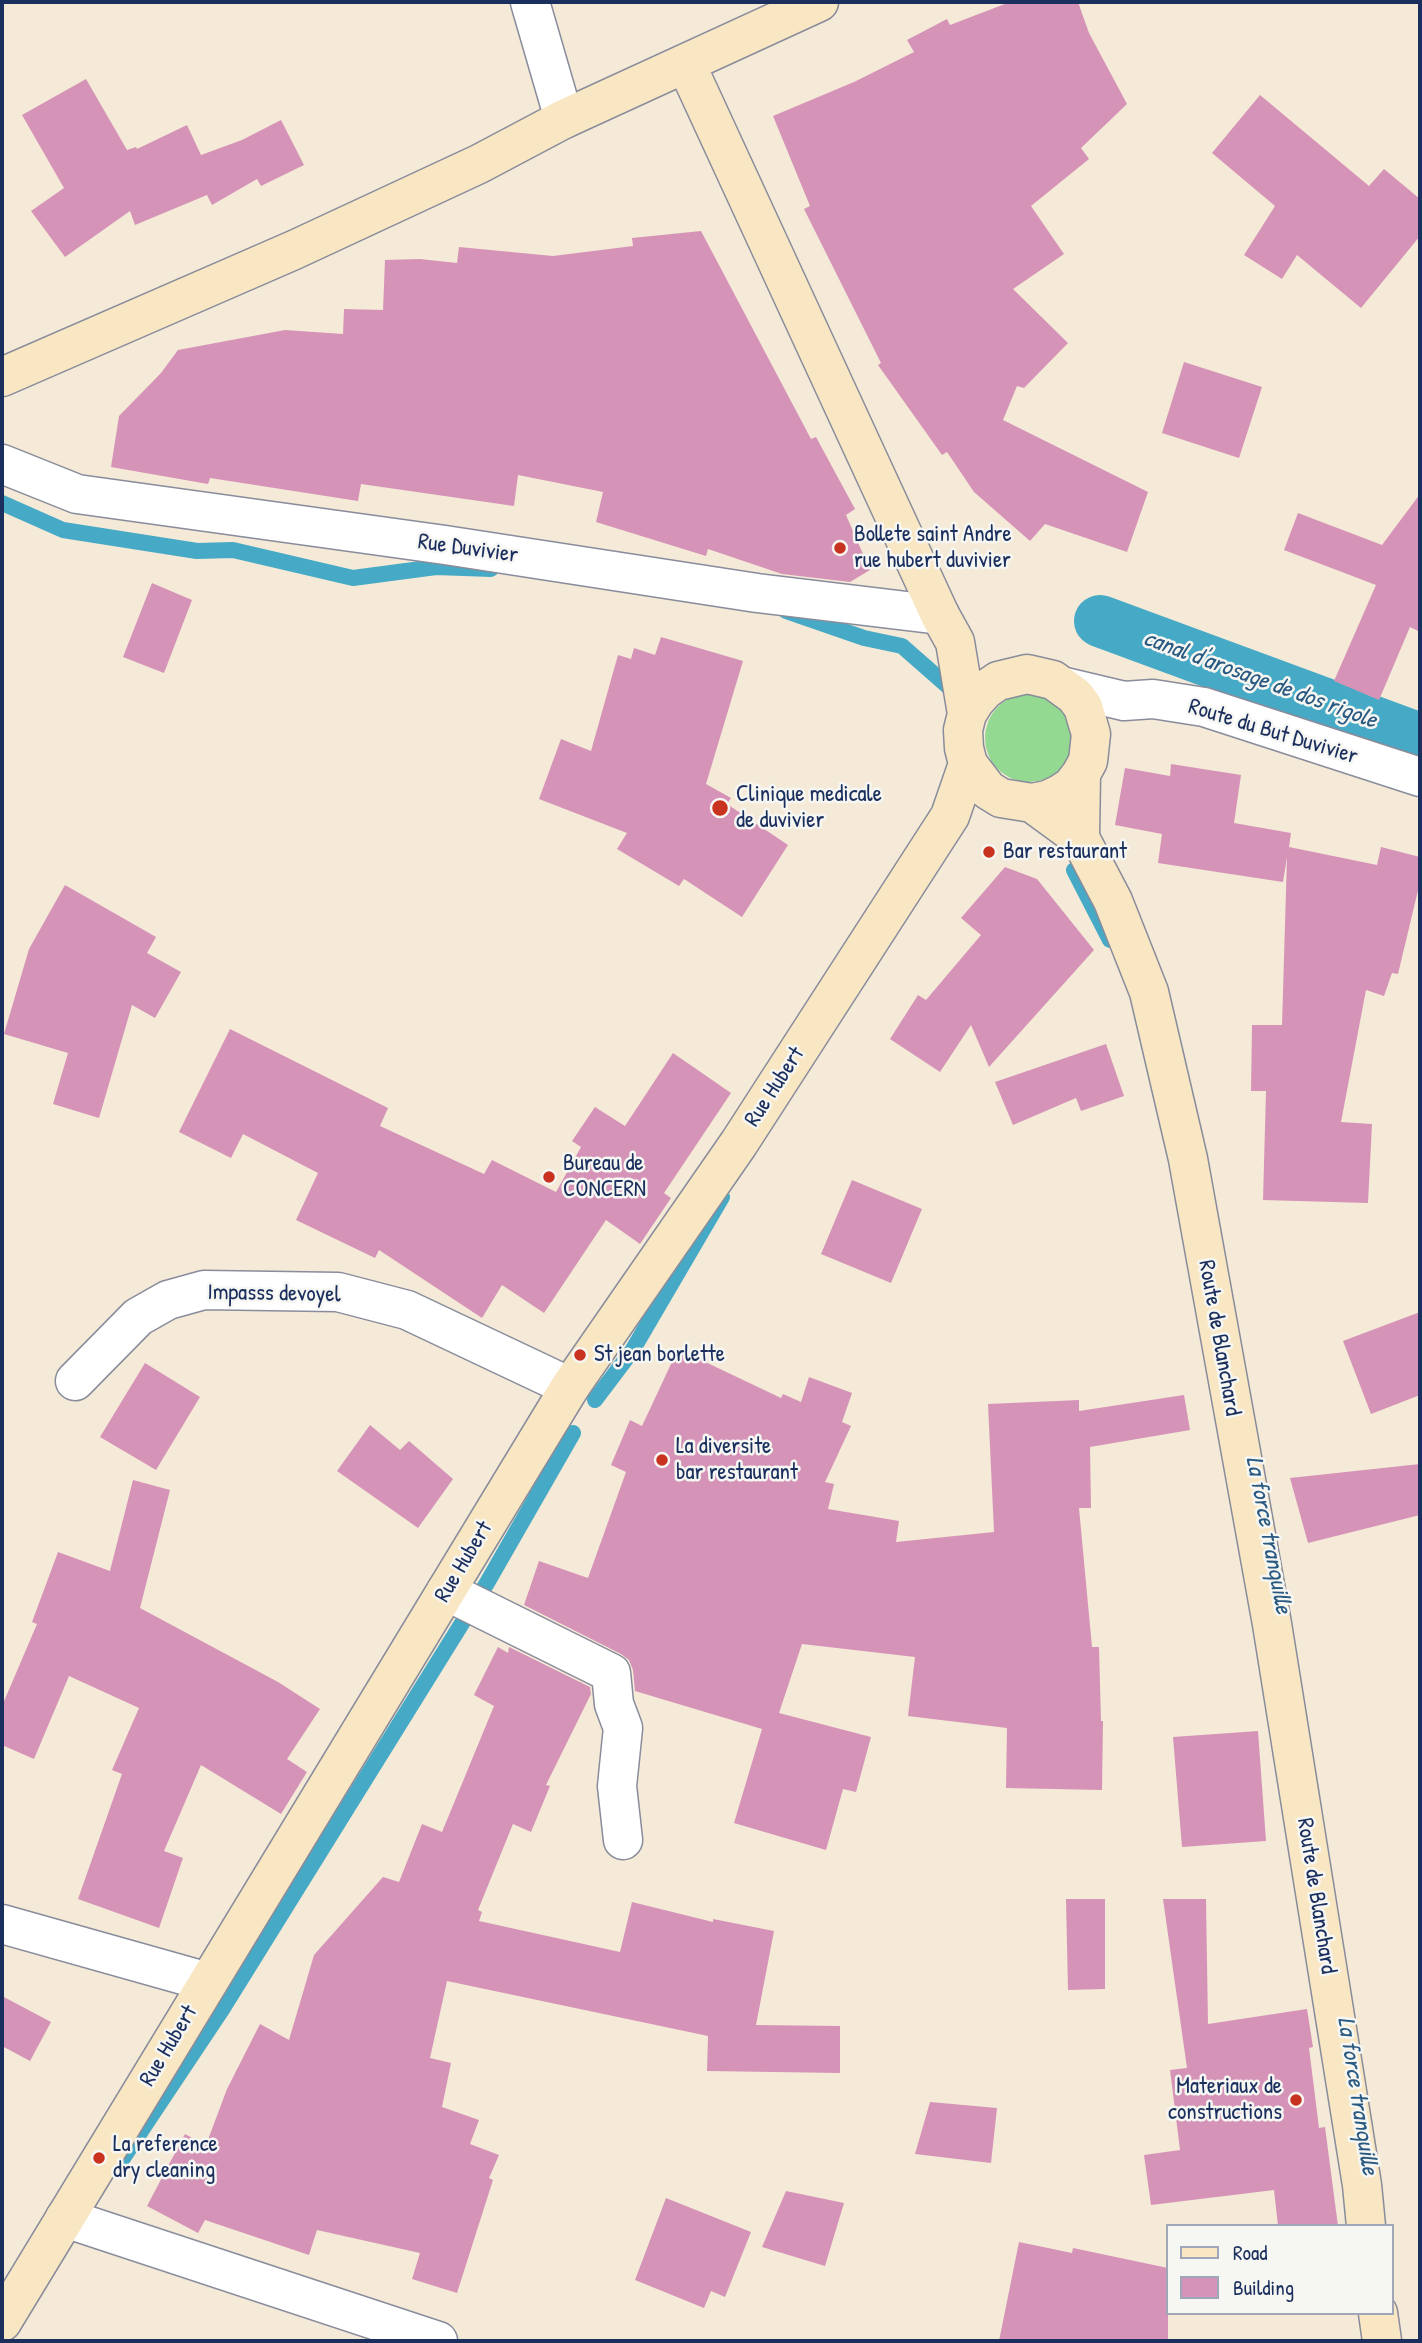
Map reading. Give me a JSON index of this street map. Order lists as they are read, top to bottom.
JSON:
{
  "streets": {
    "street": [
      "Rue Duvivier",
      "Route du But Duvivier",
      "Rue Hubert",
      "Impasss devoyel",
      "Route de Blanchard"
    ]
  },
  "crossings": [
    ["Route du But Duvivier", "Rue Hubert"],
    ["Route du But Duvivier", "Route de Blanchard"],
    ["Rue Hubert", "Impasss devoyel"],
    ["Rue Hubert", "Route de Blanchard"]
  ],
  "water": ["canal d'arosage de dos rigole", "La force tranquille"],
  "places": [
    "Bollete saint Andre rue hubert duvivier",
    "Clinique medicale de duvivier",
    "Bar restaurant",
    "Bureau de CONCERN",
    "St jean borlette",
    "La diversite bar restaurant",
    "Materiaux de constructions",
    "La reference dry cleaning"
  ],
  "legend": ["Road", "Building"]
}
